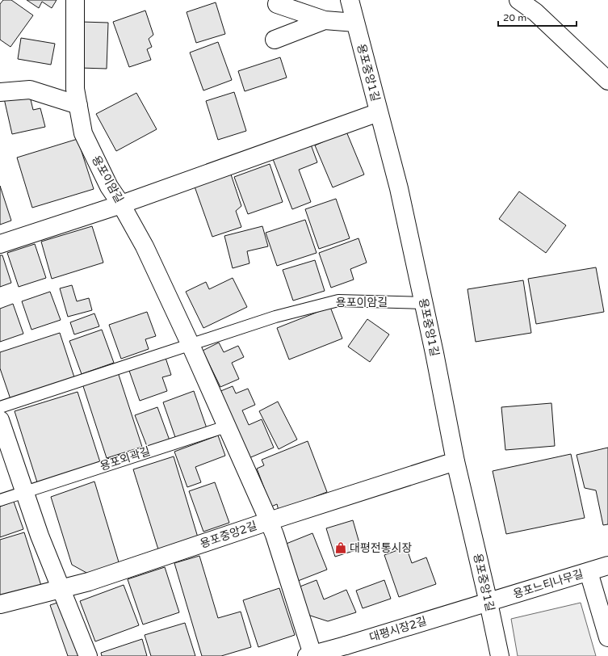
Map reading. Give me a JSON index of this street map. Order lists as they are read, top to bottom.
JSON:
{
  "streets": {
    "street": [
      "용포중앙1길",
      "용포이암길",
      "용포중앙2길",
      "용포느티나무길",
      "대평시장2길"
    ],
    "lane": ["용포외곽길"]
  },
  "crossings": [
    ["용포중앙1길", "용포이암길"],
    ["용포중앙1길", "용포중앙2길"],
    ["용포중앙1길", "용포느티나무길"],
    ["용포중앙1길", "대평시장2길"],
    ["용포이암길", "용포외곽길"],
    ["용포이암길", "용포중앙2길"],
    ["용포이암길", "대평시장2길"],
    ["용포느티나무길", "대평시장2길"]
  ],
  "places": {
    "shop": ["대평전통시장"]
  },
  "scale_bar": "20 m"
}
